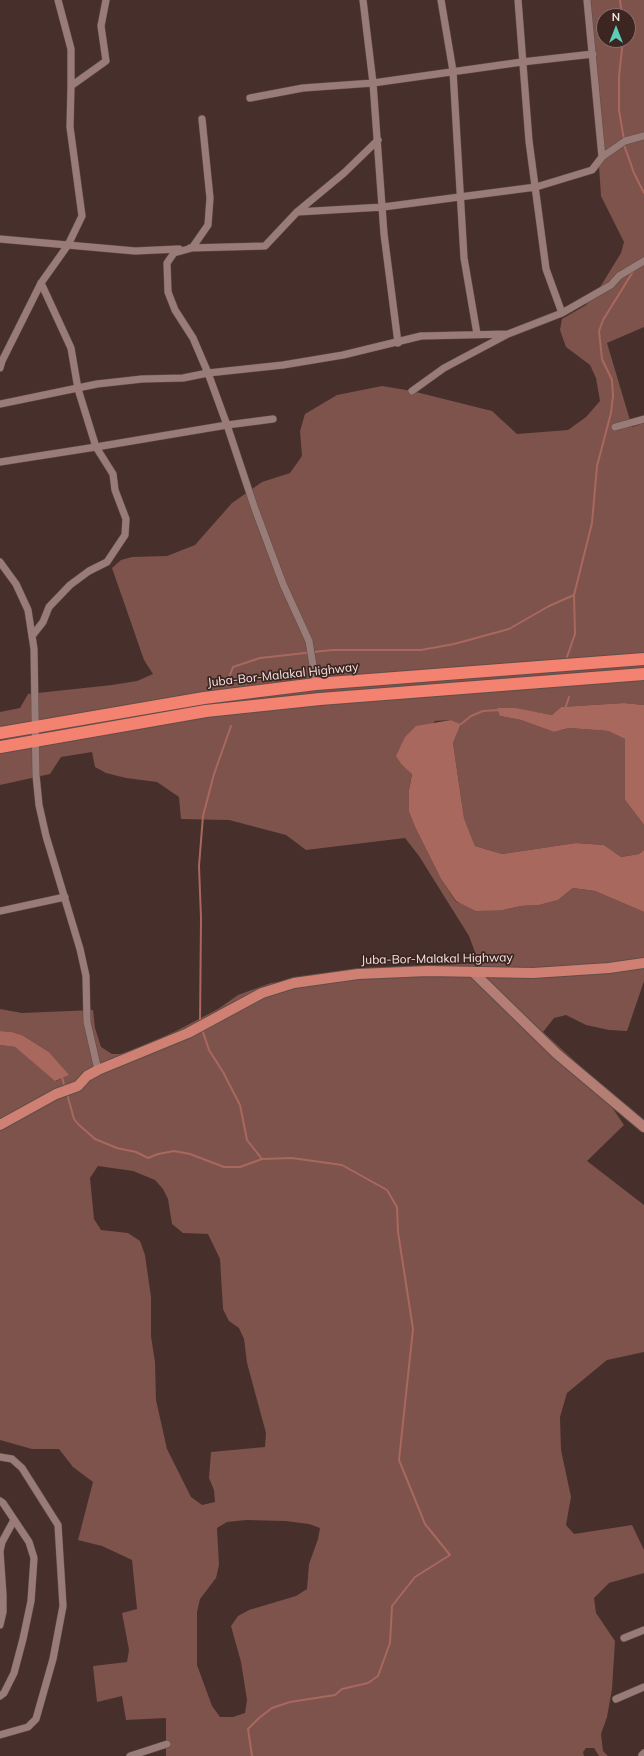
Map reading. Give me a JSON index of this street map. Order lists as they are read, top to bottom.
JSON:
{
  "streets": {
    "highway": ["Juba-Bor-Malakal Highway"]
  },
  "north": "top"
}
